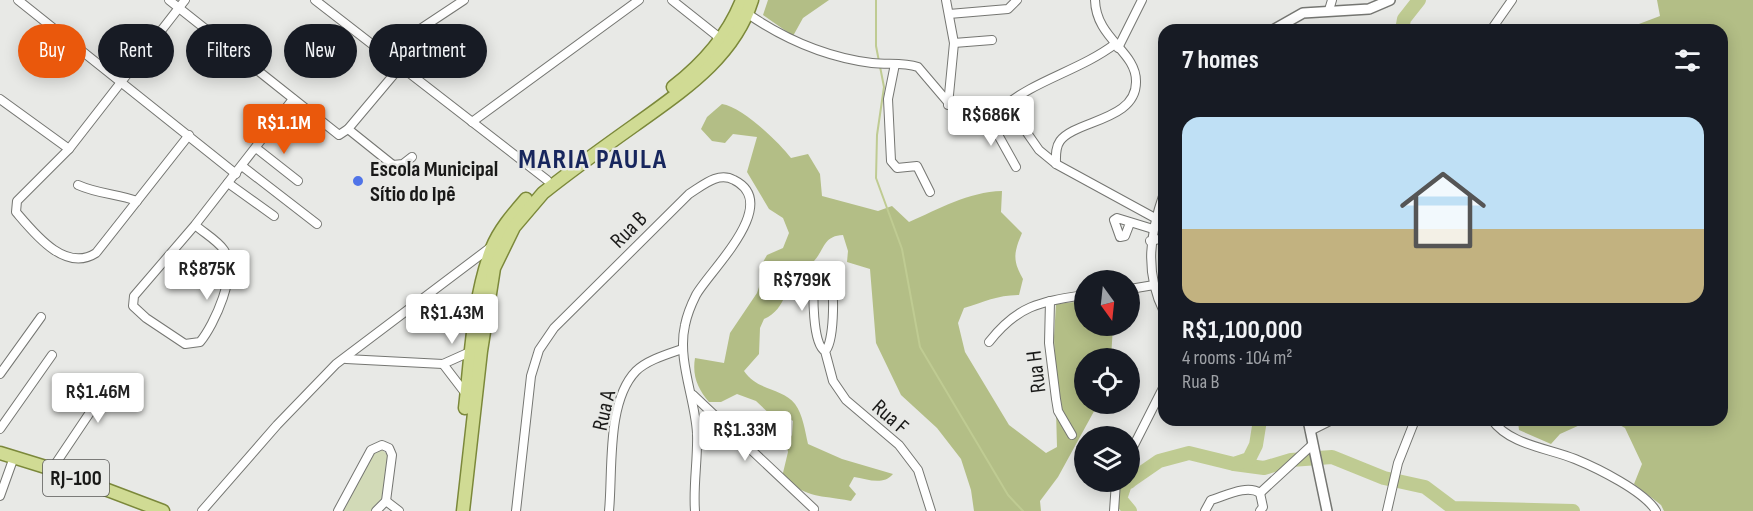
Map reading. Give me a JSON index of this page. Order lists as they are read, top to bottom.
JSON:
{
  "streets": {
    "main road": ["RJ-100"],
    "street": [
      "Rua B",
      "Rua H",
      "Rua A",
      "Rua F"
    ]
  },
  "crossings": [
    ["Rua B", "Rua A"]
  ],
  "districts": ["MARIA PAULA"],
  "places": ["Escola Municipal Sítio do Ipê"],
  "north": "bottom",
  "page": {
    "chip": [
      "Buy",
      "Rent",
      "Filters",
      "New",
      "Apartment"
    ],
    "heading": "7 homes",
    "price": [
      "R$686K",
      "R$1.1M",
      "R$875K",
      "R$799K",
      "R$1.43M",
      "R$1.46M",
      "R$1.33M"
    ],
    "list": [
      {
        "name": "R$1,100,000",
        "note": "4 rooms · 104 m² · Rua B"
      }
    ]
  }
}
